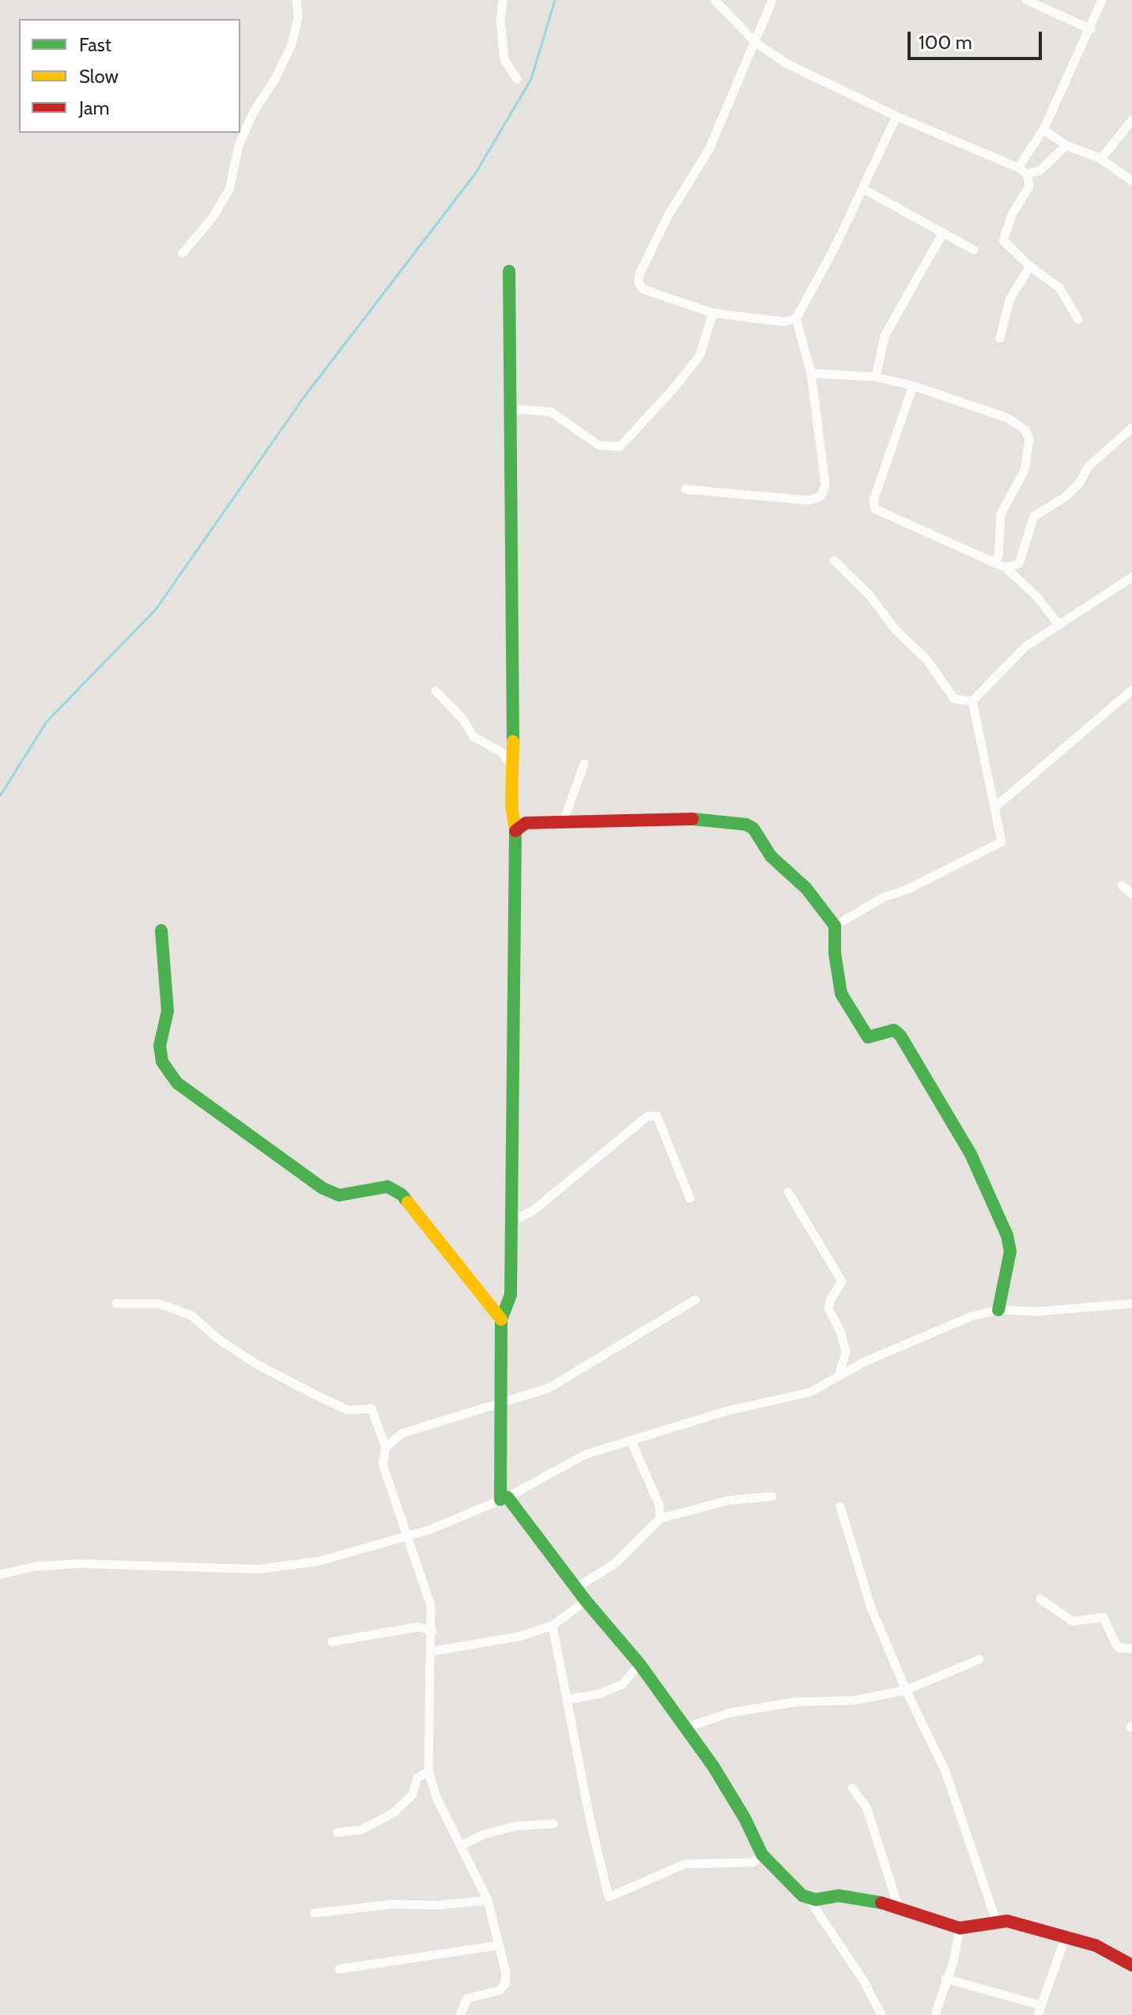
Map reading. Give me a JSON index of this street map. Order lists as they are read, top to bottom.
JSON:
{
  "legend": ["Fast", "Slow", "Jam"],
  "scale_bar": "100 m"
}
